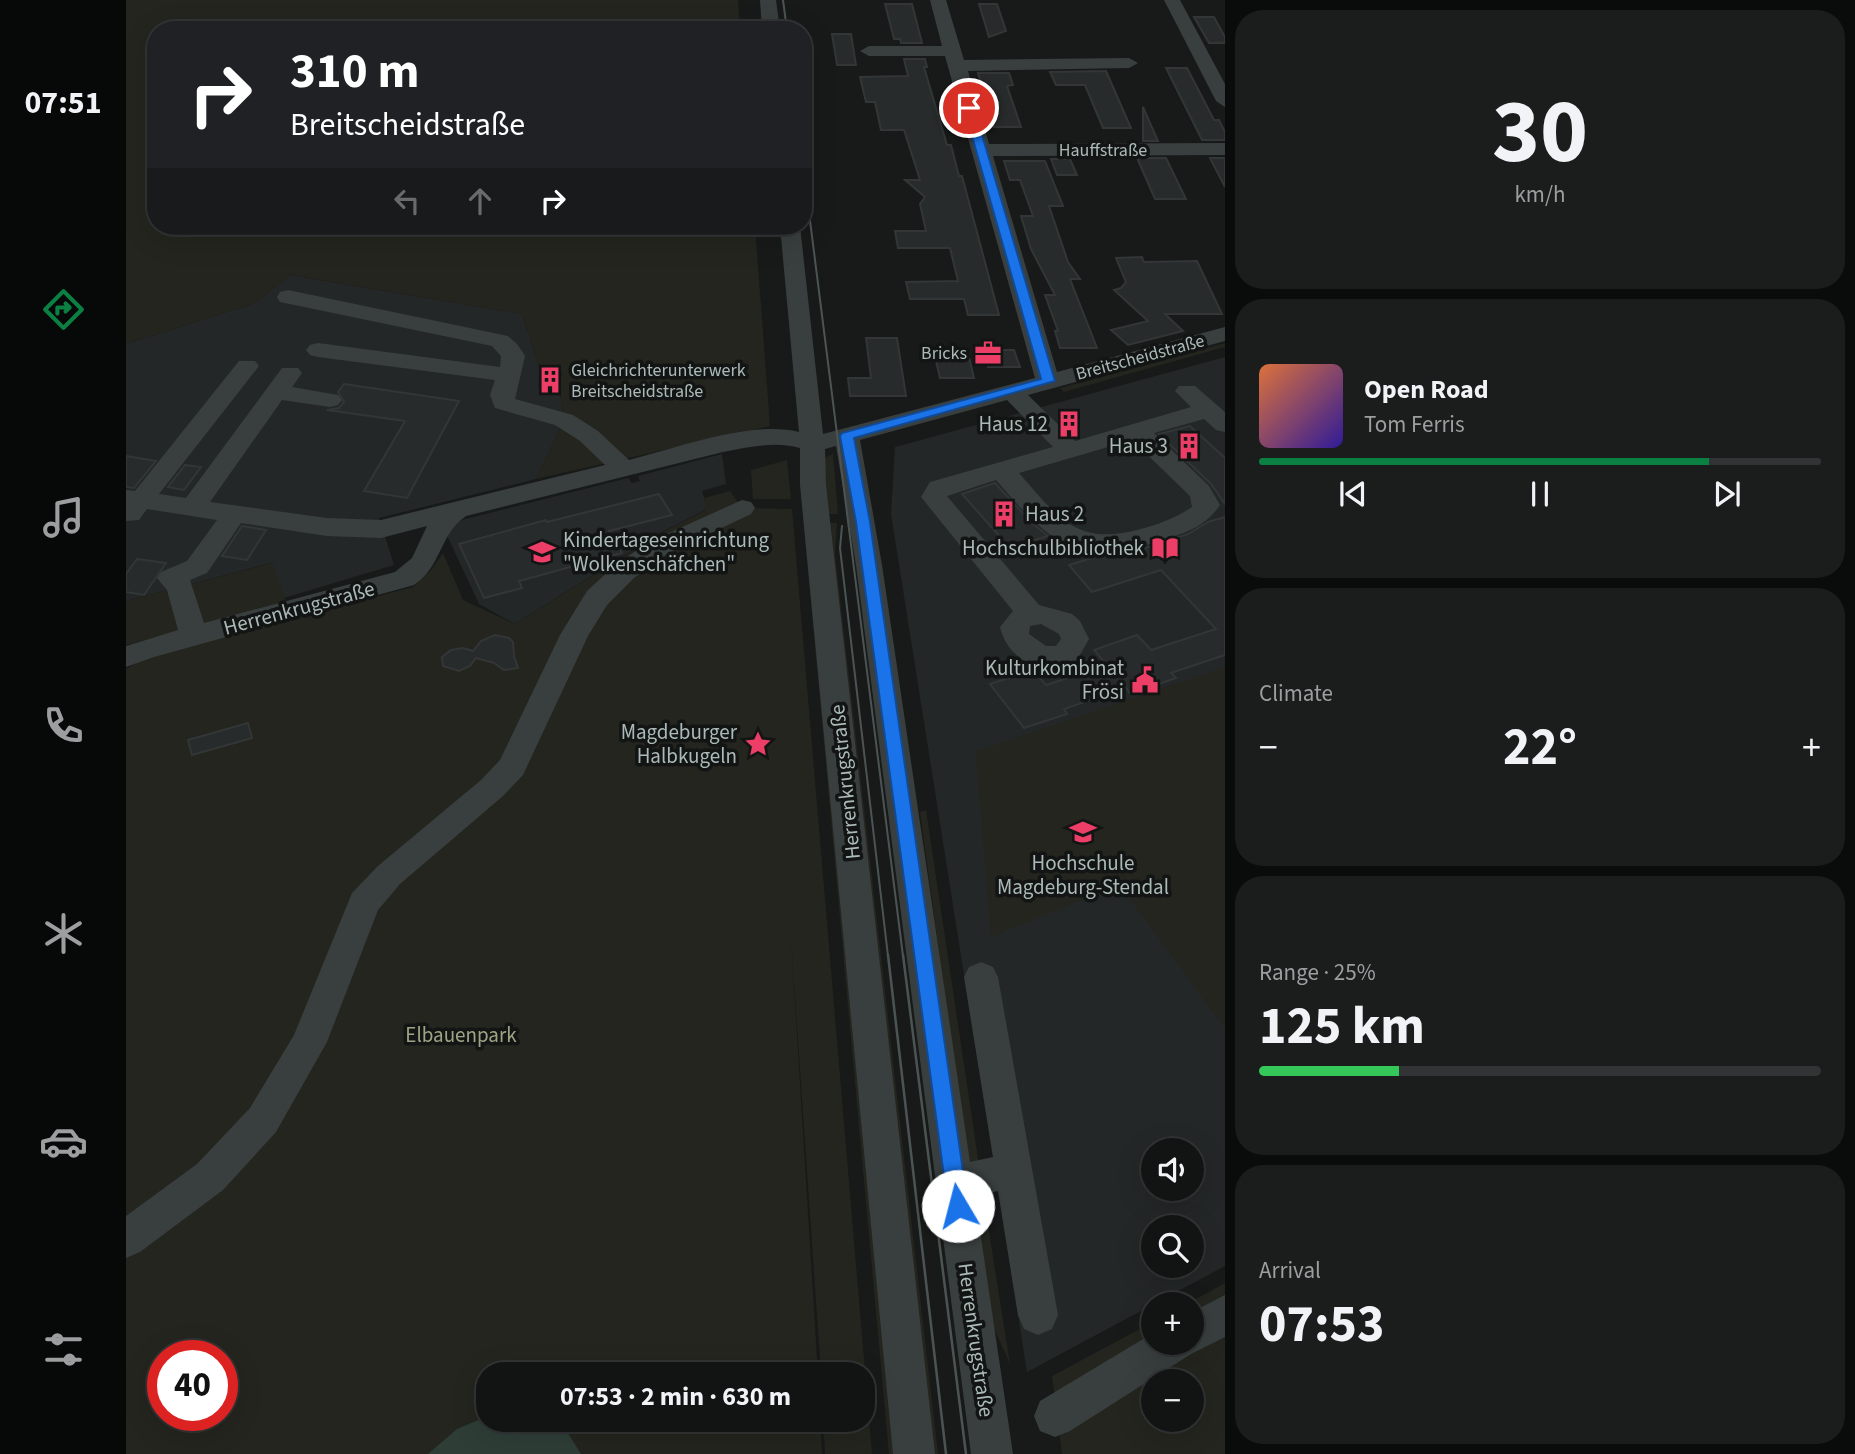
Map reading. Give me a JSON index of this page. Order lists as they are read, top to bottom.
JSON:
{
  "streets": {
    "street": ["Hauffstraße", "Breitscheidstraße", "Herrenkrugstraße"]
  },
  "crossings": [
    ["Breitscheidstraße", "Herrenkrugstraße"]
  ],
  "parks": ["Elbauenpark"],
  "places": {
    "office": ["Bricks"],
    "building": [
      "Gleichrichterunterwerk Breitscheidstraße",
      "Haus 12",
      "Haus 3",
      "Haus 2"
    ],
    "library": ["Hochschulbibliothek"],
    "school or university": ["Kindertageseinrichtung \"Wolkenschäfchen\"", "Hochschule Magdeburg-Stendal"],
    "public building": ["Kulturkombinat Frösi"],
    "place": ["Magdeburger Halbkugeln"]
  },
  "page": {
    "tabs": "07:51",
    "tile": [
      ["30", "km/h"],
      "Climate",
      ["Range · 25%", "125 km"],
      ["Arrival", "07:53"]
    ],
    "turn": ["310 m", "Breitscheidstraße"],
    "song": ["Open Road", "Tom Ferris"],
    "heat": ["−", "22°", "+"],
    "map_buttons": ["+", "−"],
    "limit": "40",
    "trip": "07:53 · 2 min · 630 m"
  }
}
